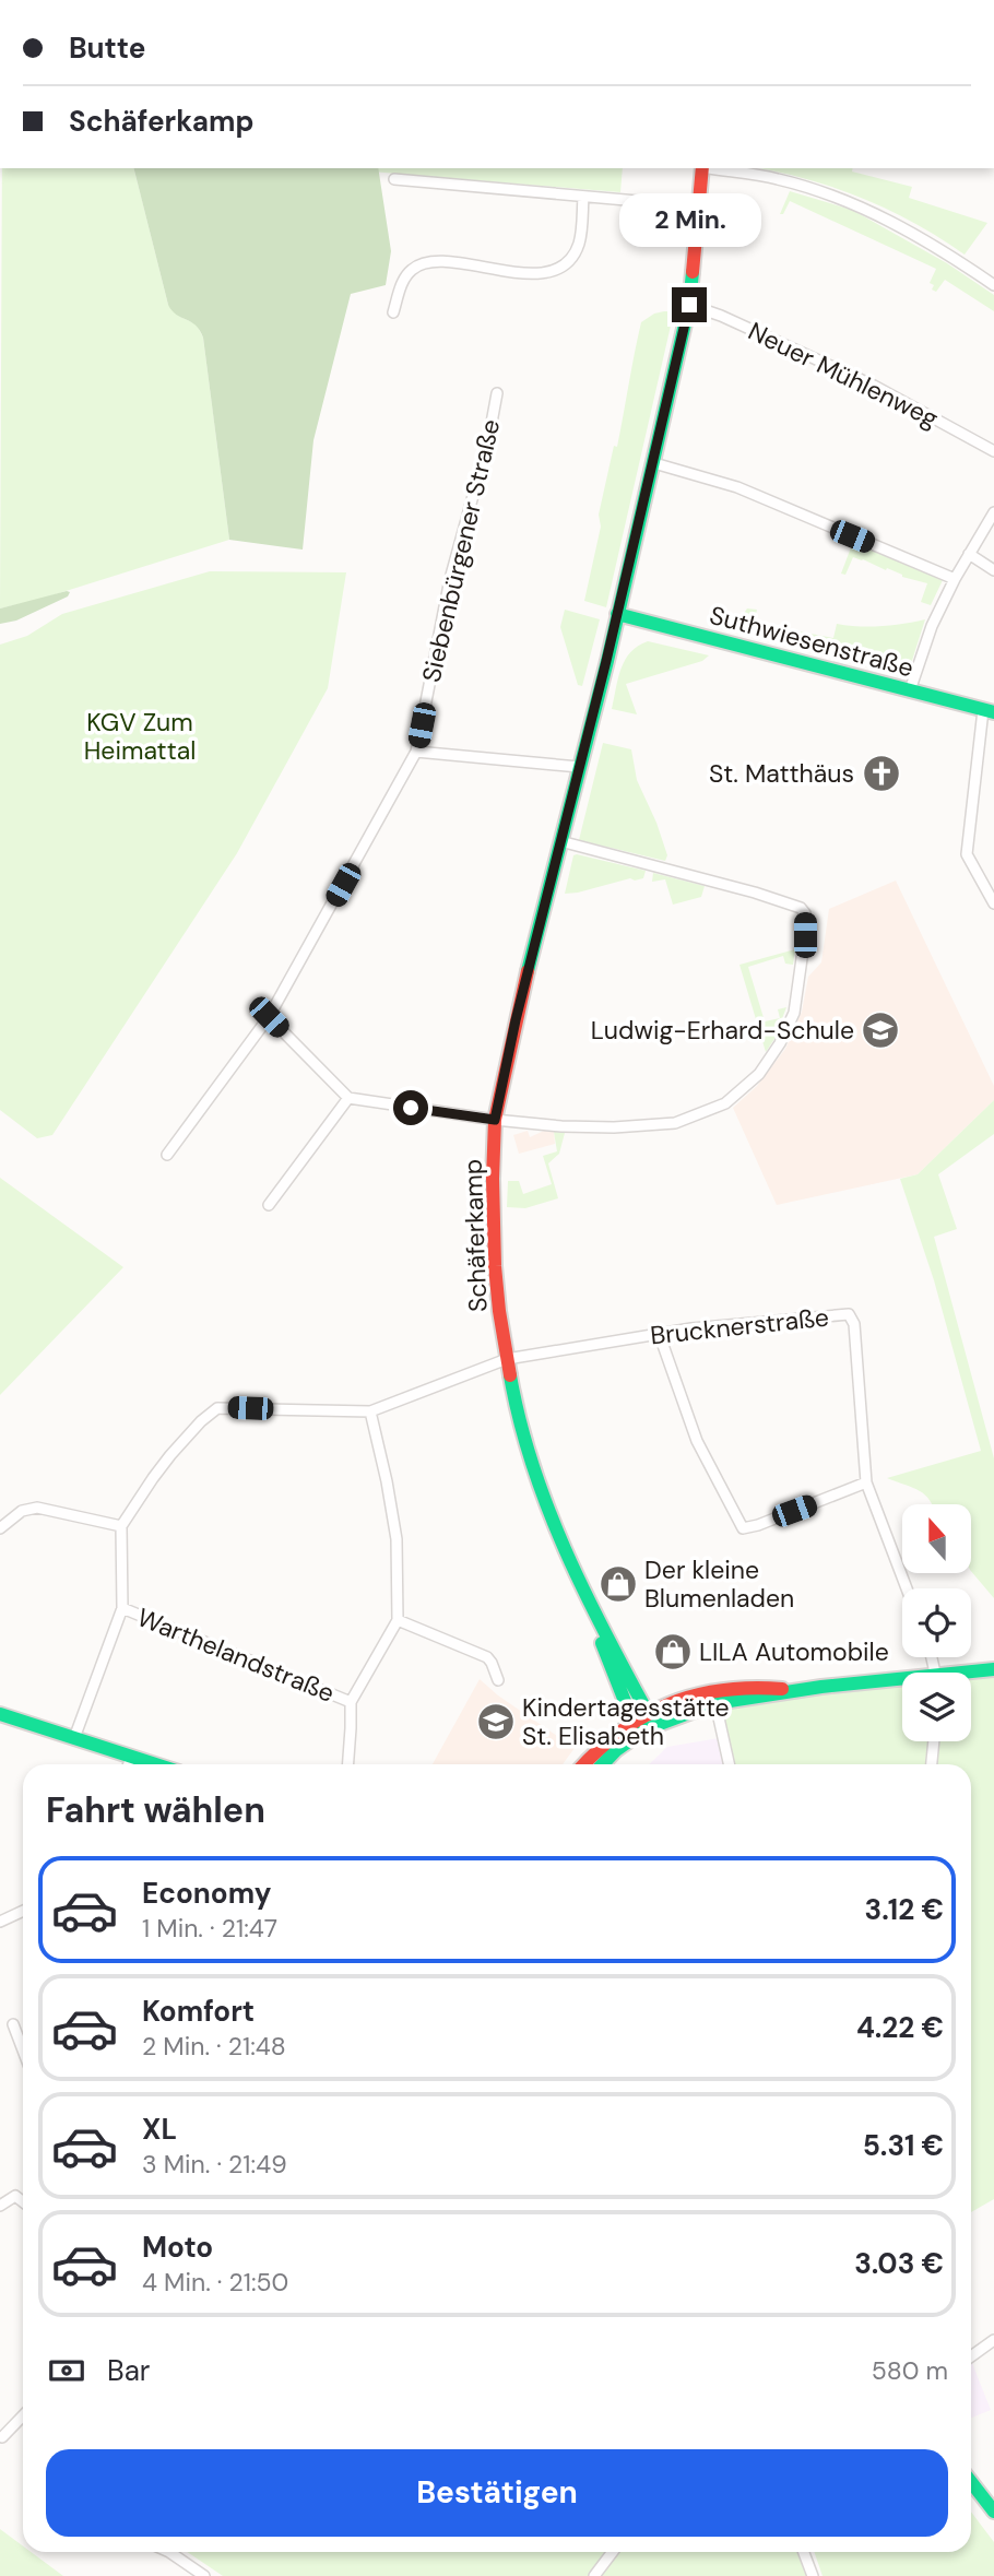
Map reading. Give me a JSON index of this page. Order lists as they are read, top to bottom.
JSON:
{
  "streets": {
    "street": [
      "Neuer Mühlenweg",
      "Siebenbürgener Straße",
      "Suthwiesenstraße",
      "Schäferkamp",
      "Brucknerstraße",
      "Warthelandstraße"
    ]
  },
  "crossings": [
    ["Neuer Mühlenweg", "Schäferkamp"],
    ["Suthwiesenstraße", "Schäferkamp"],
    ["Schäferkamp", "Brucknerstraße"]
  ],
  "parks": ["KGV Zum Heimattal"],
  "places": {
    "church": ["St. Matthäus"],
    "school or university": ["Ludwig-Erhard-Schule", "Kindertagesstätte St. Elisabeth"],
    "shop": ["Der kleine Blumenladen", "LILA Automobile"]
  },
  "north": "top",
  "page": {
    "banner": ["Butte", "Schäferkamp"],
    "bubble": "2 Min.",
    "heading": "Fahrt wählen",
    "list": [
      {
        "name": "Economy",
        "note": "1 Min. · 21:47",
        "value": "3.12 €"
      },
      {
        "name": "Komfort",
        "note": "2 Min. · 21:48",
        "value": "4.22 €"
      },
      {
        "name": "XL",
        "note": "3 Min. · 21:49",
        "value": "5.31 €"
      },
      {
        "name": "Moto",
        "note": "4 Min. · 21:50",
        "value": "3.03 €"
      }
    ],
    "pay": ["Bar", "580 m"],
    "buttons": "Bestätigen"
  }
}
